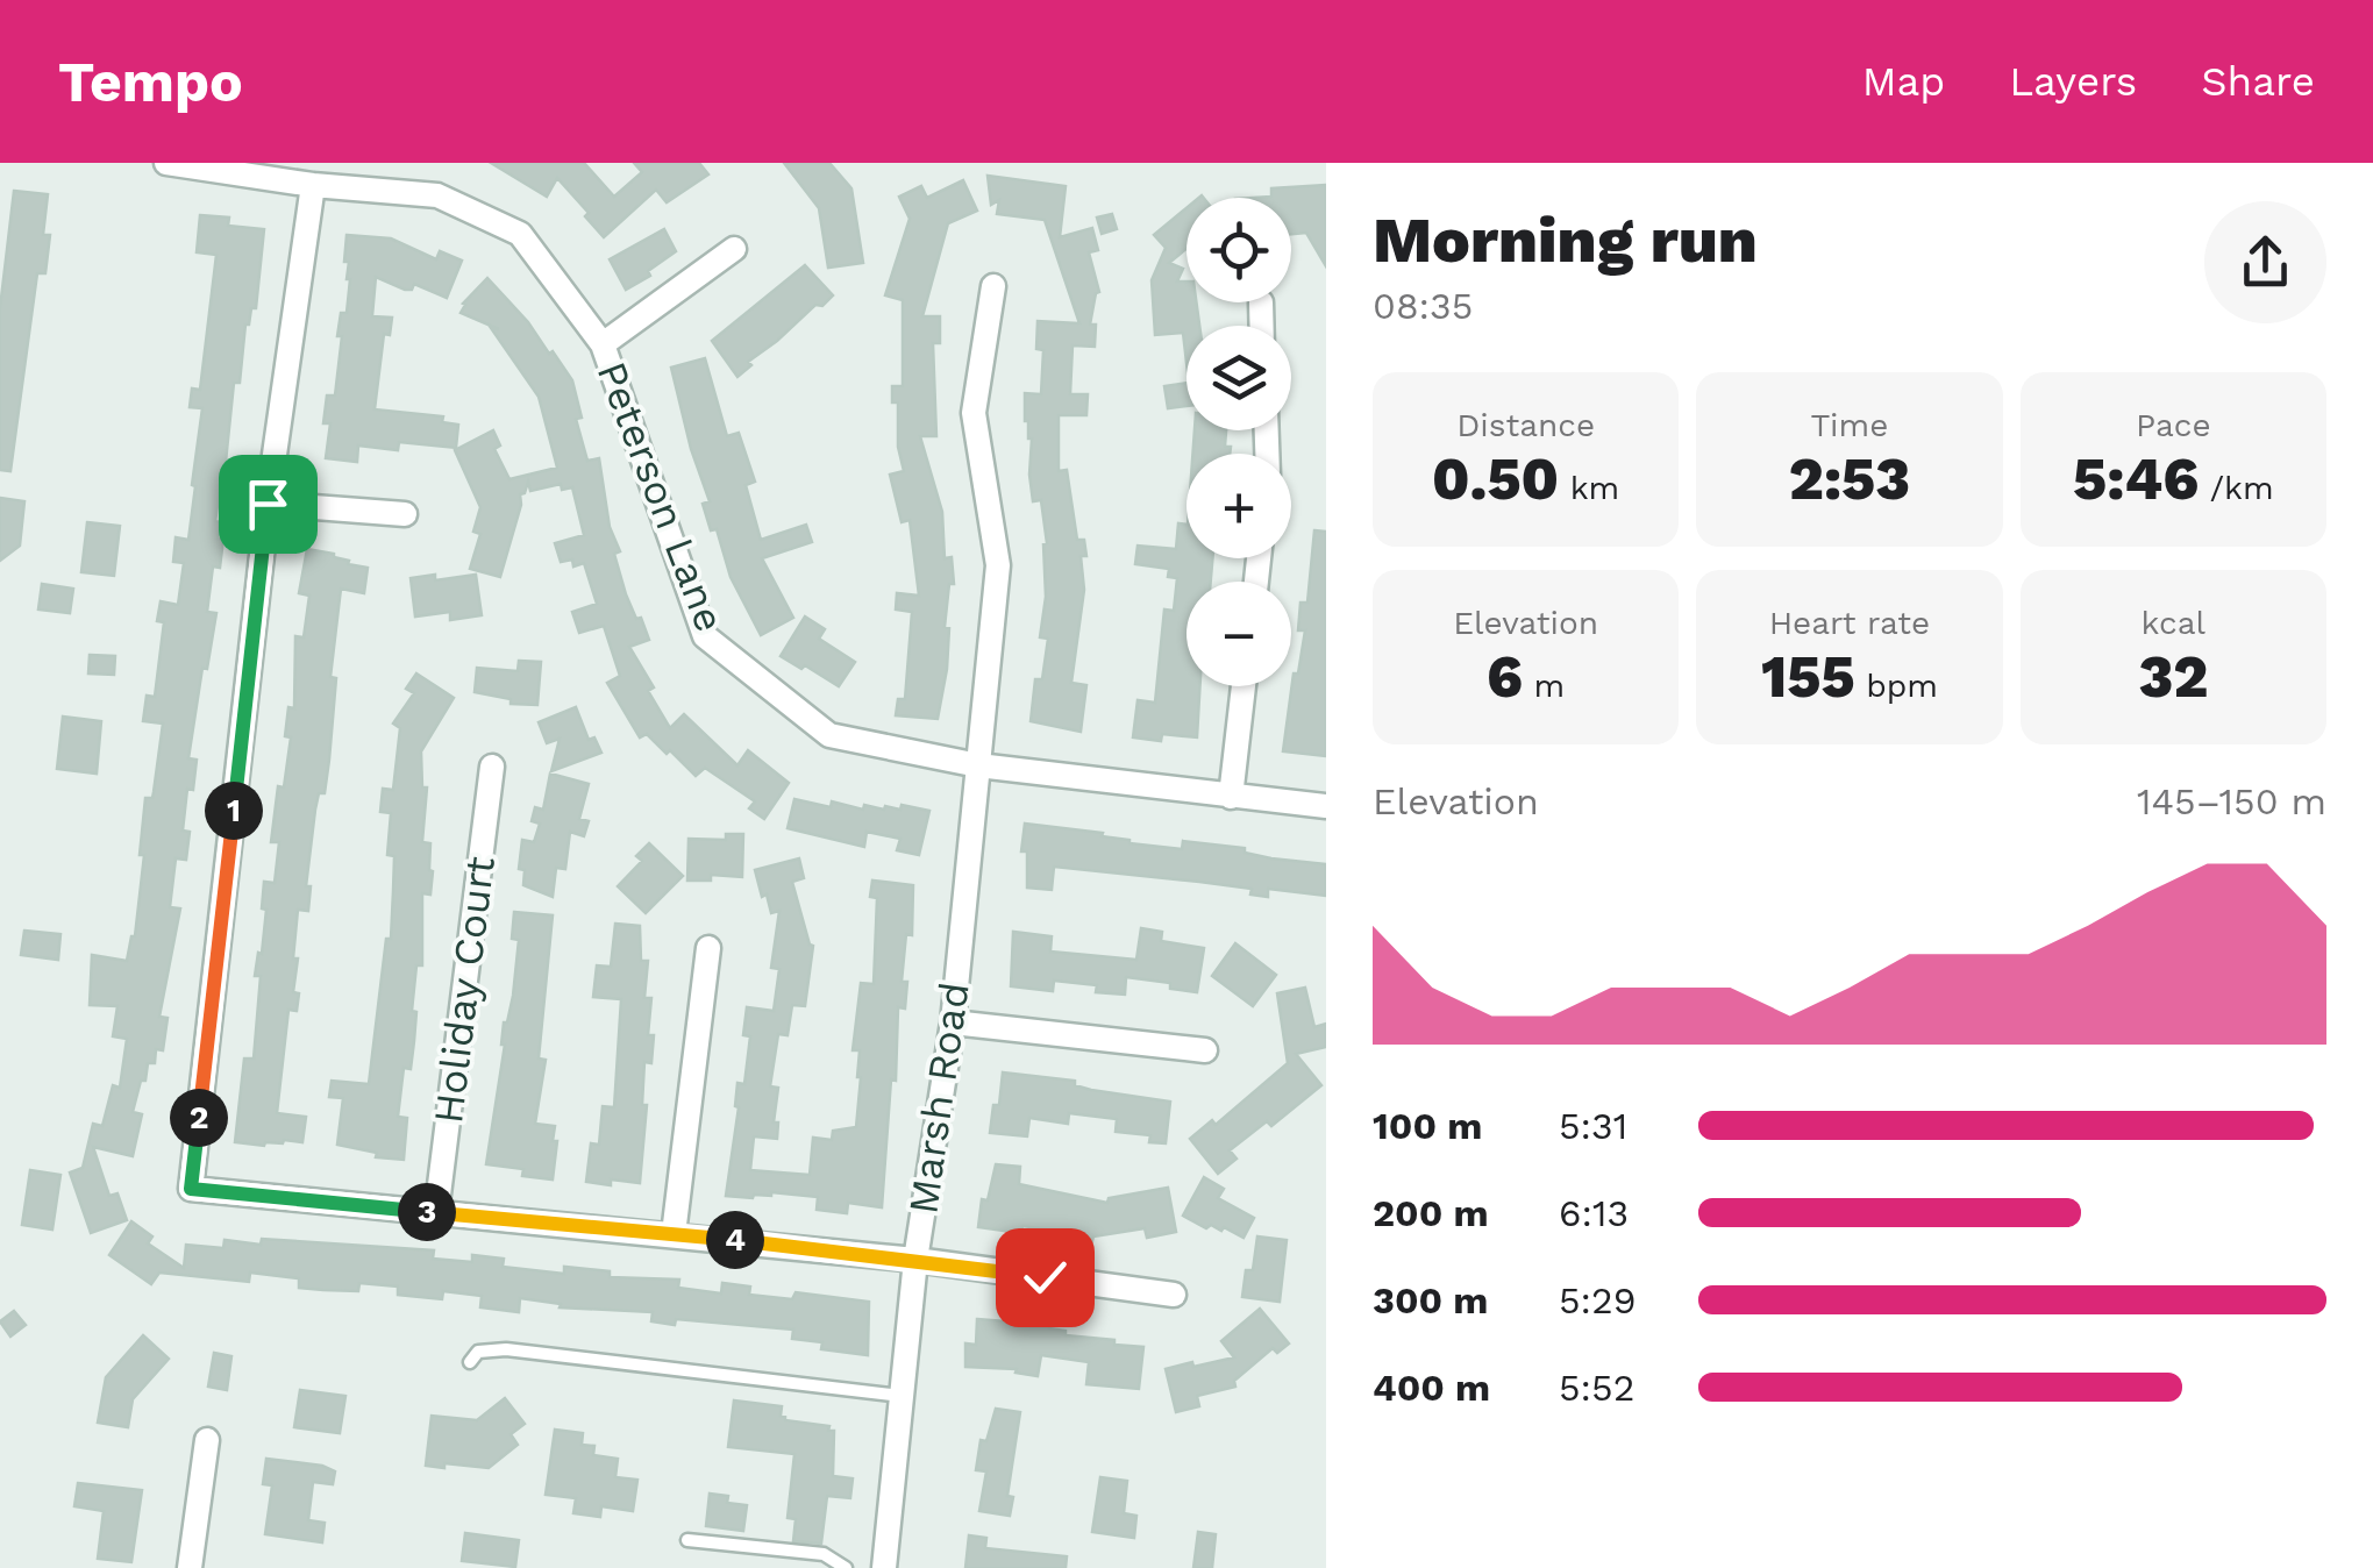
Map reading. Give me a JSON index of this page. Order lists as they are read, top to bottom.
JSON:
{
  "streets": {
    "street": ["Peterson Lane", "Holiday Court", "Marsh Road"]
  },
  "crossings": [
    ["Peterson Lane", "Marsh Road"]
  ],
  "page": {
    "header": "Tempo",
    "nav": ["Map", "Layers", "Share"],
    "heading": ["Morning run", "08:35"],
    "map_buttons": ["+", "−"],
    "stats": [
      ["Distance", "0.50 km"],
      ["Time", "2:53"],
      ["Pace", "5:46 /km"],
      ["Elevation", "6 m"],
      ["Heart rate", "155 bpm"],
      ["kcal", "32"]
    ],
    "chart": ["Elevation", "145–150 m"],
    "pins": [
      "1",
      "2",
      "3",
      "4"
    ],
    "list": [
      {
        "name": "100 m",
        "note": "5:31"
      },
      {
        "name": "200 m",
        "note": "6:13"
      },
      {
        "name": "300 m",
        "note": "5:29"
      },
      {
        "name": "400 m",
        "note": "5:52"
      }
    ]
  }
}
